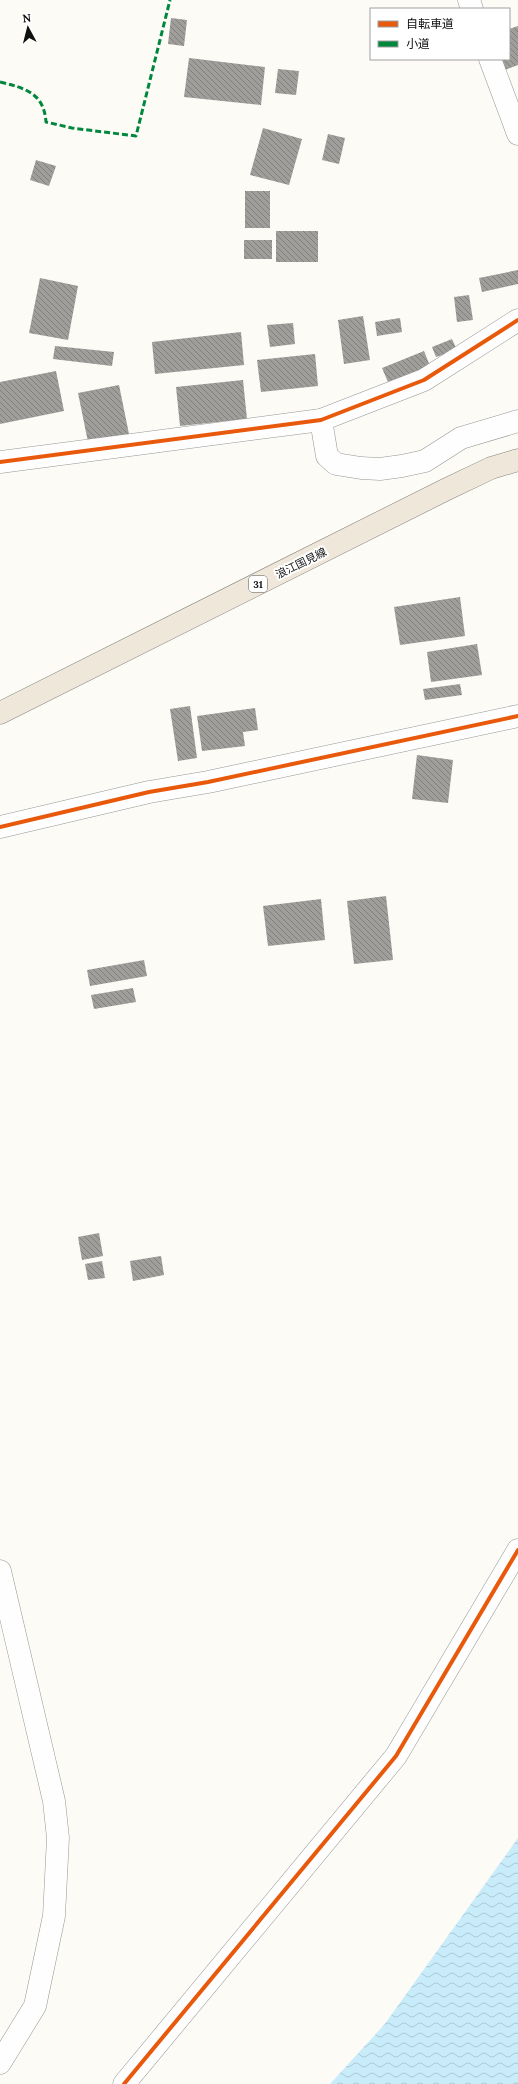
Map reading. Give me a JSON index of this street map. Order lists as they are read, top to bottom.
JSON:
{
  "streets": {
    "main road": ["浪江国見線", "31"]
  },
  "legend": ["自転車道", "小道"],
  "north": "top"
}
